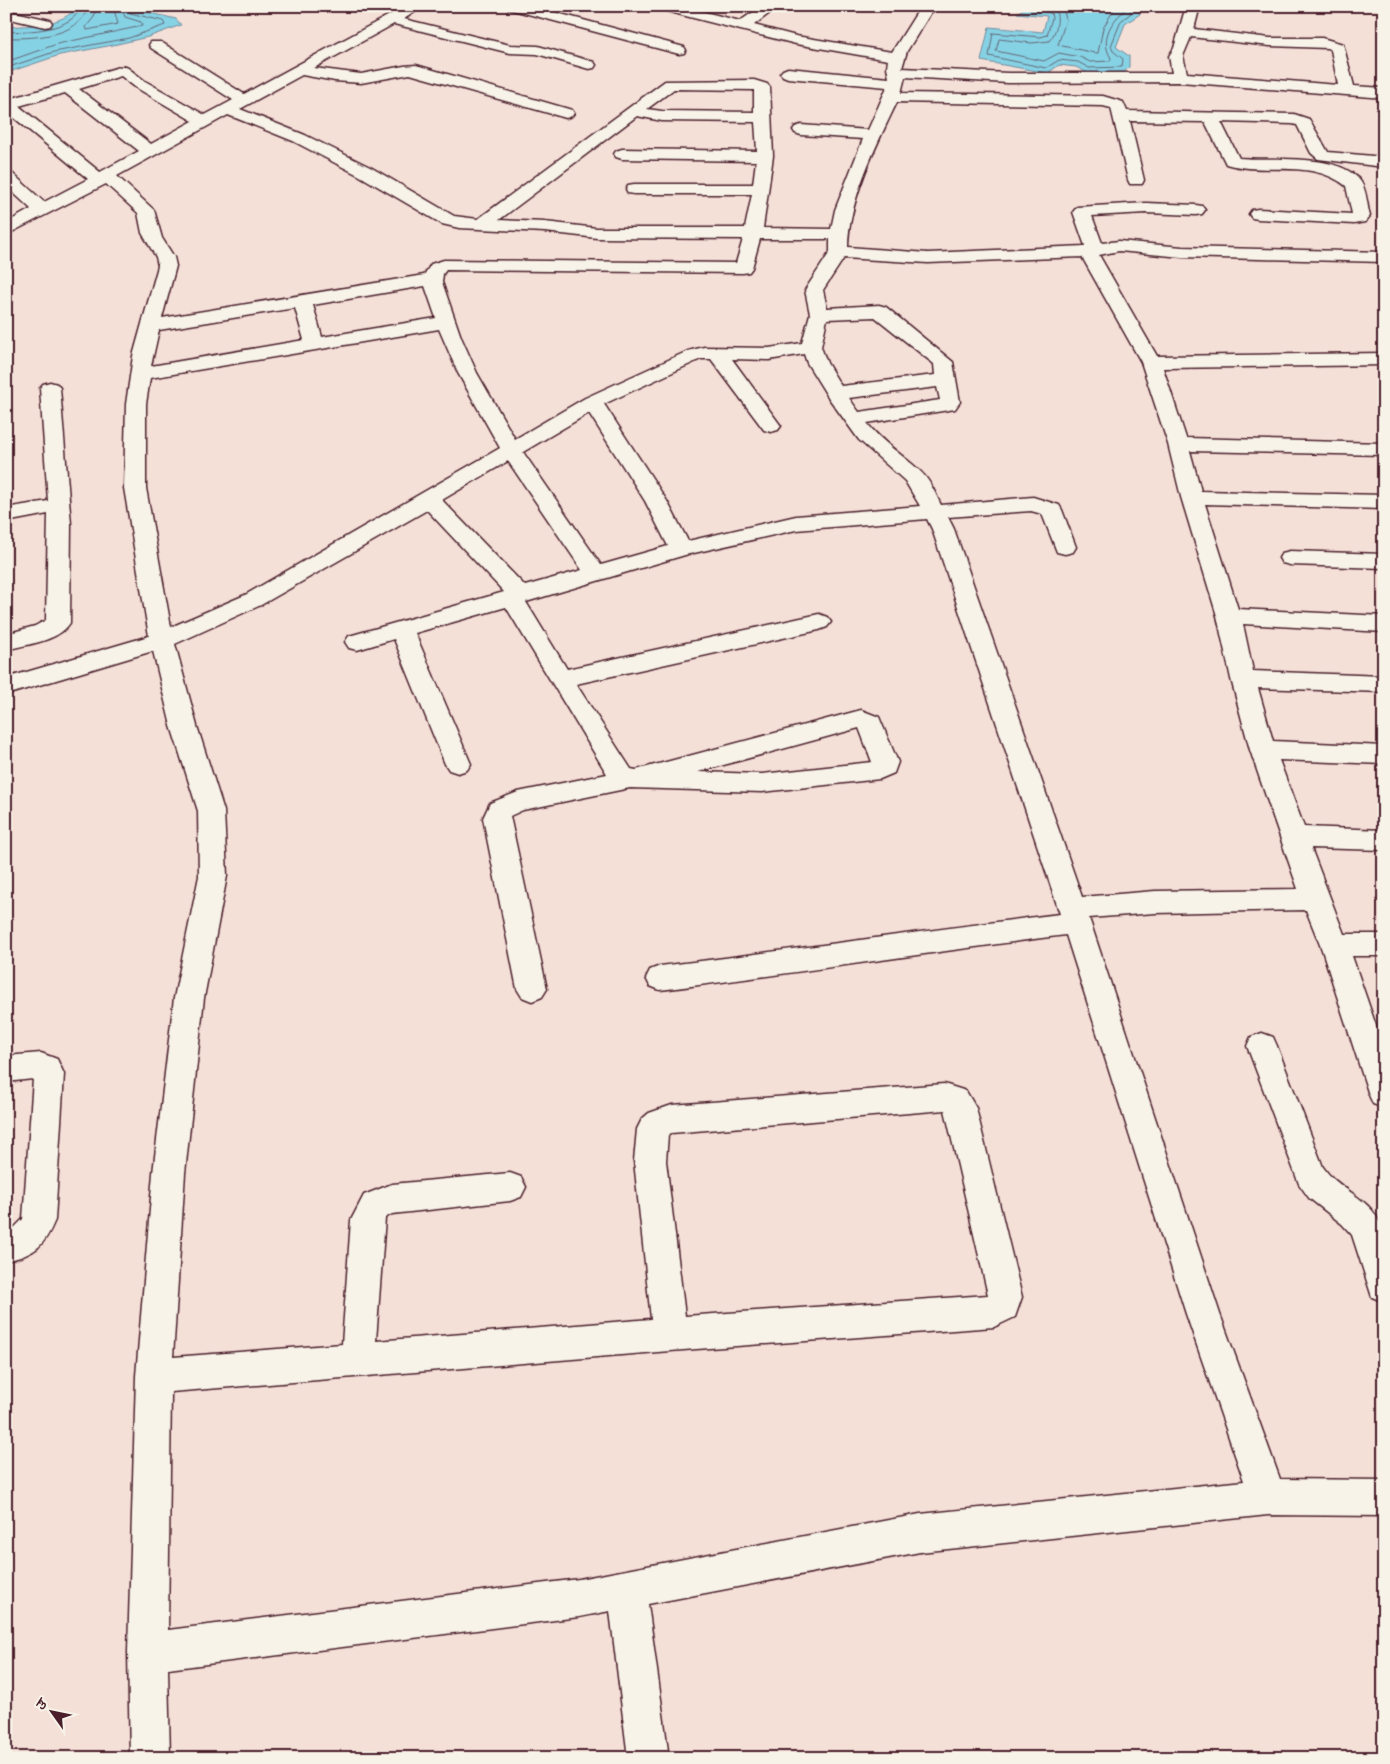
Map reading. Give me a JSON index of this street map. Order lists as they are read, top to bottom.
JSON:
{
  "north": "top left"
}
